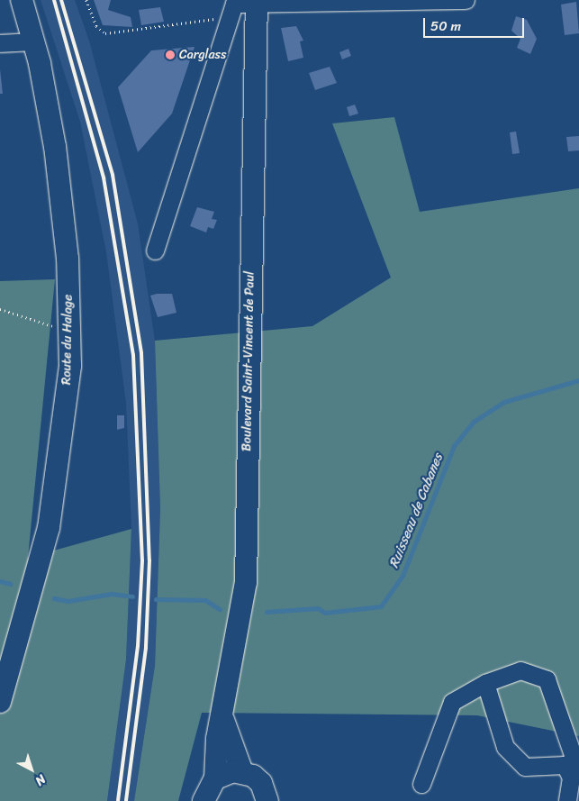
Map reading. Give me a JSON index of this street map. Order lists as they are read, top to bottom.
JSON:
{
  "streets": {
    "main road": ["Route du Halage", "Boulevard Saint-Vincent de Paul"]
  },
  "water": ["Ruisseau de Cabanes"],
  "places": ["Carglass"],
  "scale_bar": "50 m",
  "north": "bottom right"
}
